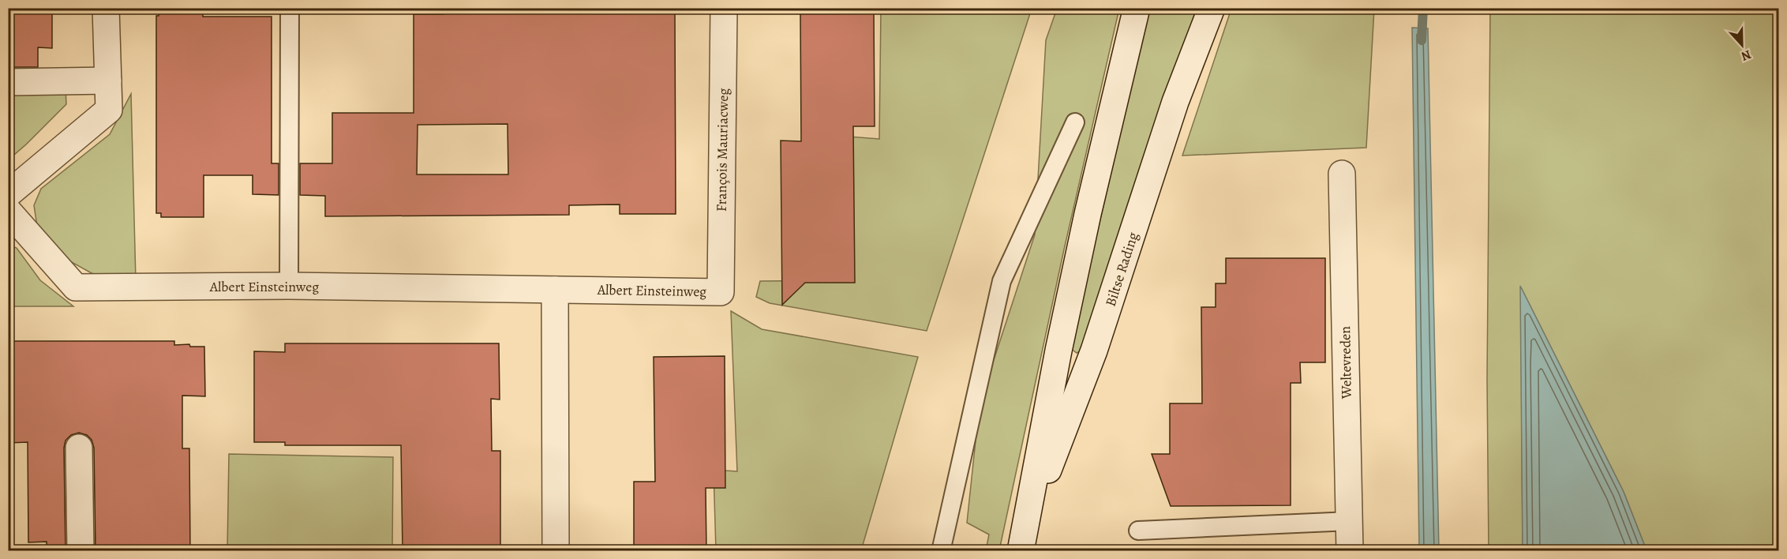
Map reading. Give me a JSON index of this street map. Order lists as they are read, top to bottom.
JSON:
{
  "streets": {
    "street": [
      "François Mauriacweg",
      "Biltse Rading",
      "Albert Einsteinweg",
      "Weltevreden"
    ]
  },
  "crossings": [
    ["François Mauriacweg", "Albert Einsteinweg"]
  ],
  "north": "bottom"
}
